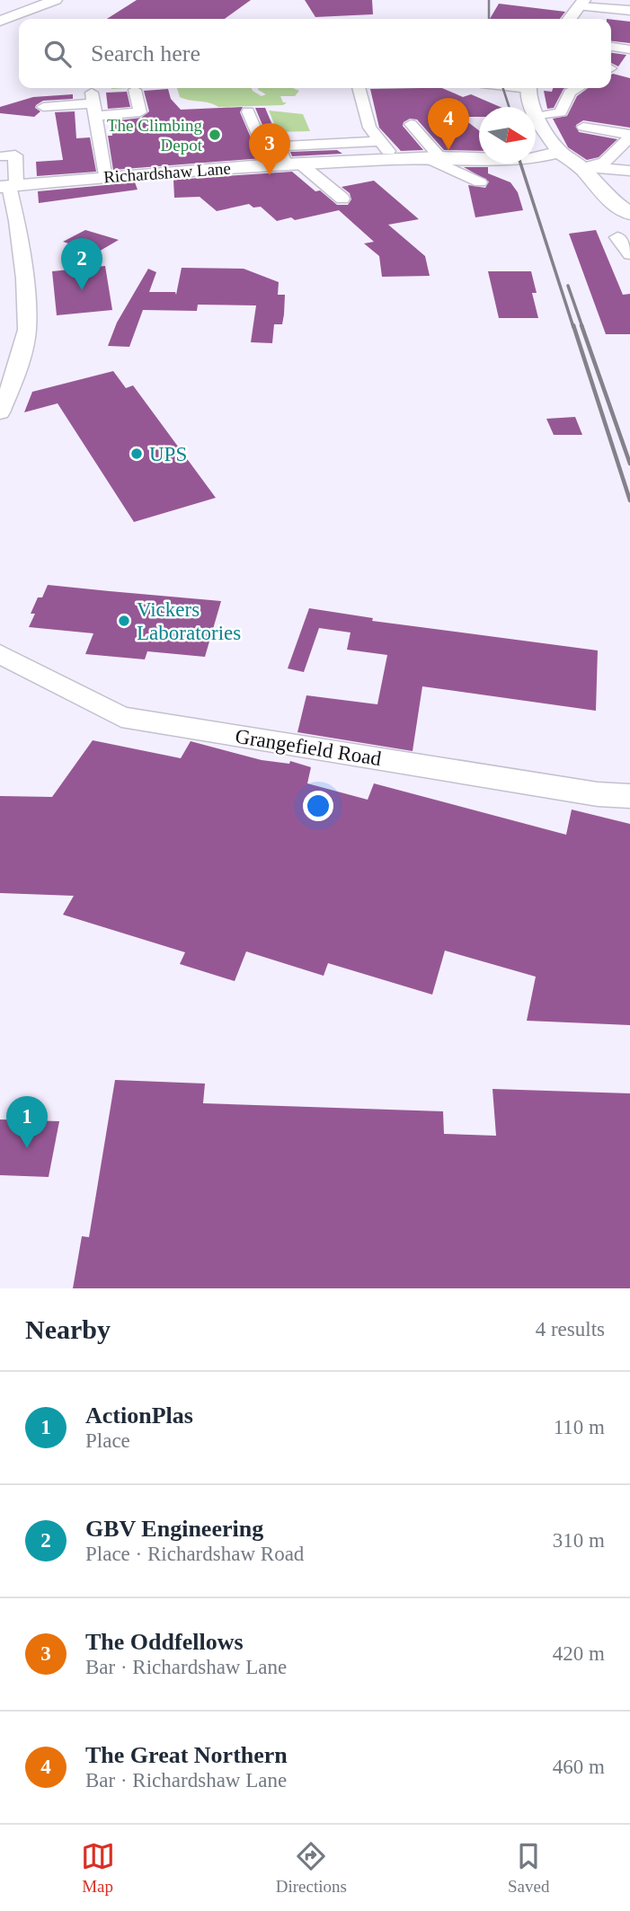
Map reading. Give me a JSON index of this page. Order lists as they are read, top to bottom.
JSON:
{
  "streets": {
    "main road": ["Richardshaw Lane"],
    "street": ["Grangefield Road"]
  },
  "places": ["The Climbing Depot", "UPS", "Vickers Laboratories"],
  "north": "right",
  "page": {
    "search": "Search here",
    "pins": [
      "4",
      "3",
      "2",
      "1"
    ],
    "heading": ["Nearby", "4 results"],
    "list": [
      {
        "mark": "1",
        "name": "ActionPlas",
        "note": "Place",
        "value": "110 m"
      },
      {
        "mark": "2",
        "name": "GBV Engineering",
        "note": "Place · Richardshaw Road",
        "value": "310 m"
      },
      {
        "mark": "3",
        "name": "The Oddfellows",
        "note": "Bar · Richardshaw Lane",
        "value": "420 m"
      },
      {
        "mark": "4",
        "name": "The Great Northern",
        "note": "Bar · Richardshaw Lane",
        "value": "460 m"
      }
    ],
    "nav": ["Map", "Directions", "Saved"]
  }
}
